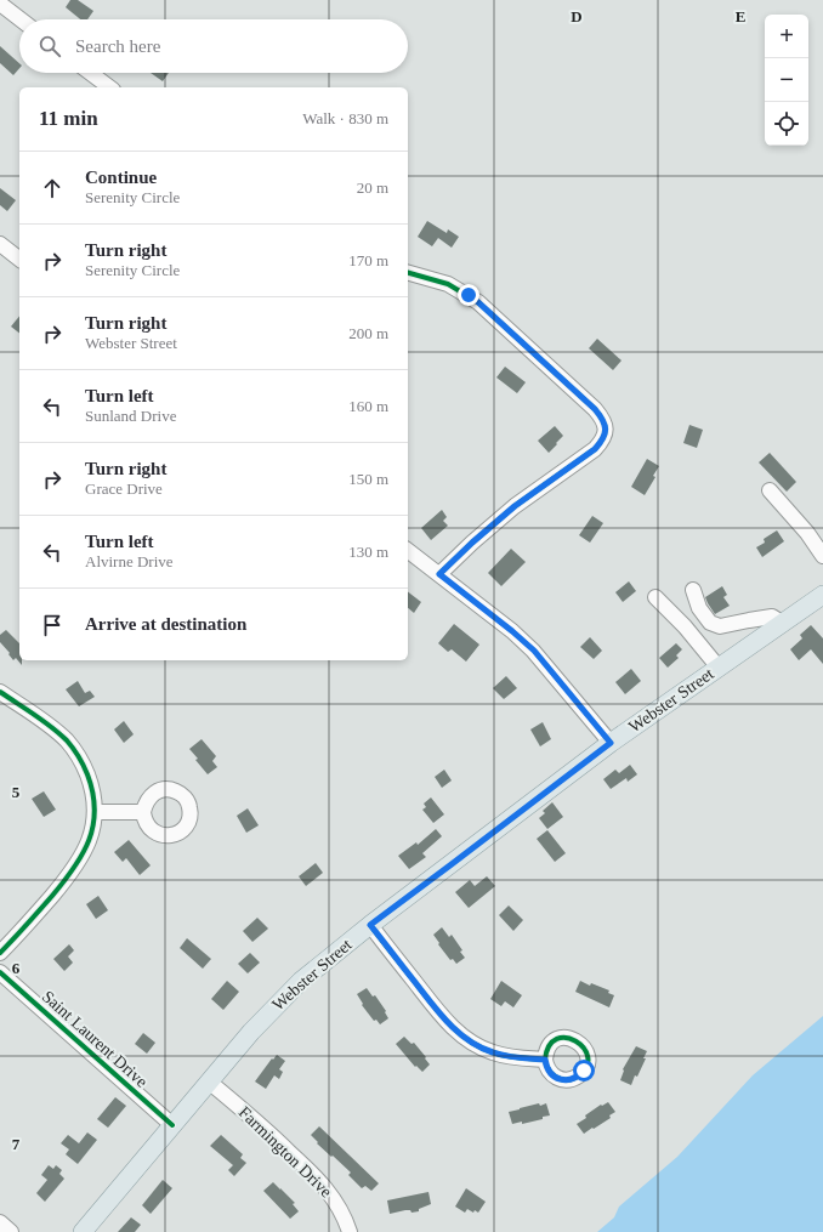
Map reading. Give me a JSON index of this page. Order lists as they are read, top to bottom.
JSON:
{
  "streets": {
    "main road": ["Webster Street"],
    "street": ["Saint Laurent Drive", "Farmington Drive"]
  },
  "crossings": [
    ["Webster Street", "Saint Laurent Drive"],
    ["Webster Street", "Farmington Drive"]
  ],
  "page": {
    "map_buttons": ["+", "−"],
    "search": "Search here",
    "heading": ["11 min", "Walk · 830 m"],
    "list": [
      ["Continue", "Serenity Circle", "20 m"],
      ["Turn right", "Serenity Circle", "170 m"],
      ["Turn right", "Webster Street", "200 m"],
      ["Turn left", "Sunland Drive", "160 m"],
      ["Turn right", "Grace Drive", "150 m"],
      ["Turn left", "Alvirne Drive", "130 m"],
      "Arrive at destination"
    ]
  },
  "grid": {
    "columns": ["D", "E"],
    "rows": ["5", "6", "7"]
  }
}
